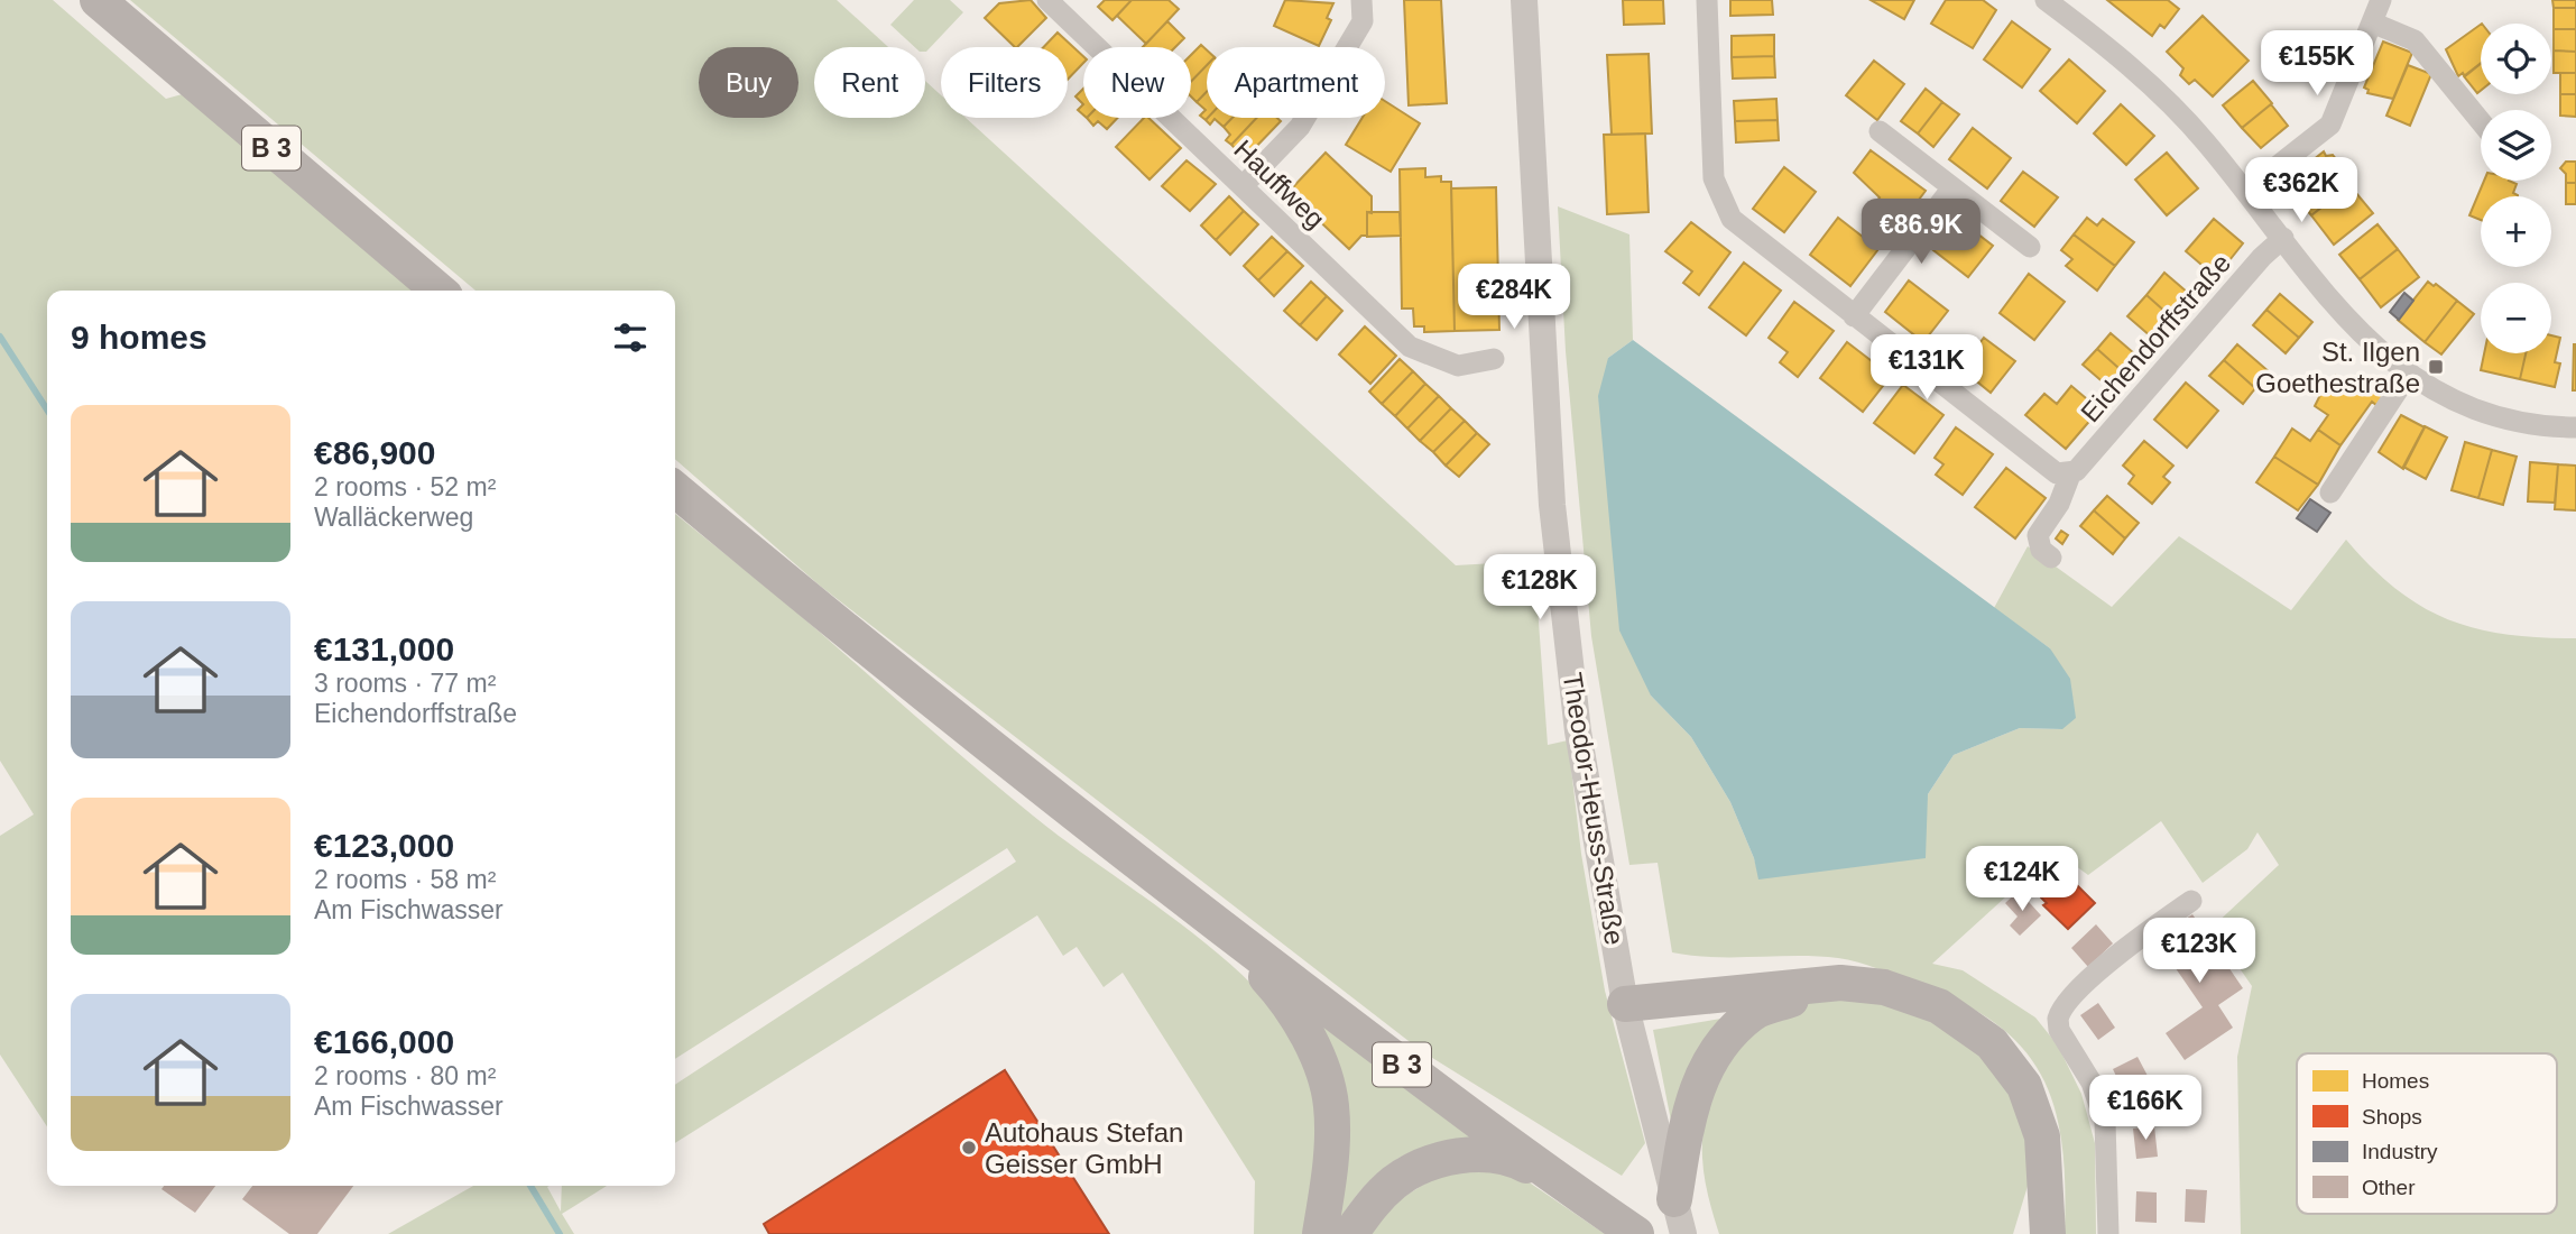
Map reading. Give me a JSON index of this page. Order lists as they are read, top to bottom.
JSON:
{
  "streets": {
    "main road": ["B 3"],
    "street": ["Hauffweg", "Eichendorffstraße", "Theodor-Heuss-Straße"]
  },
  "places": {
    "transit": ["St. Ilgen Goethestraße"],
    "other": ["Autohaus Stefan Geisser GmbH"]
  },
  "legend": [
    "Homes",
    "Shops",
    "Industry",
    "Other"
  ],
  "page": {
    "map_buttons": ["+", "−"],
    "price": [
      "€155K",
      "€362K",
      "€86.9K",
      "€284K",
      "€131K",
      "€128K",
      "€124K",
      "€123K",
      "€166K"
    ],
    "chip": [
      "Buy",
      "Rent",
      "Filters",
      "New",
      "Apartment"
    ],
    "heading": "9 homes",
    "list": [
      {
        "name": "€86,900",
        "note": "2 rooms · 52 m² · Walläckerweg"
      },
      {
        "name": "€131,000",
        "note": "3 rooms · 77 m² · Eichendorffstraße"
      },
      {
        "name": "€123,000",
        "note": "2 rooms · 58 m² · Am Fischwasser"
      },
      {
        "name": "€166,000",
        "note": "2 rooms · 80 m² · Am Fischwasser"
      }
    ]
  }
}
